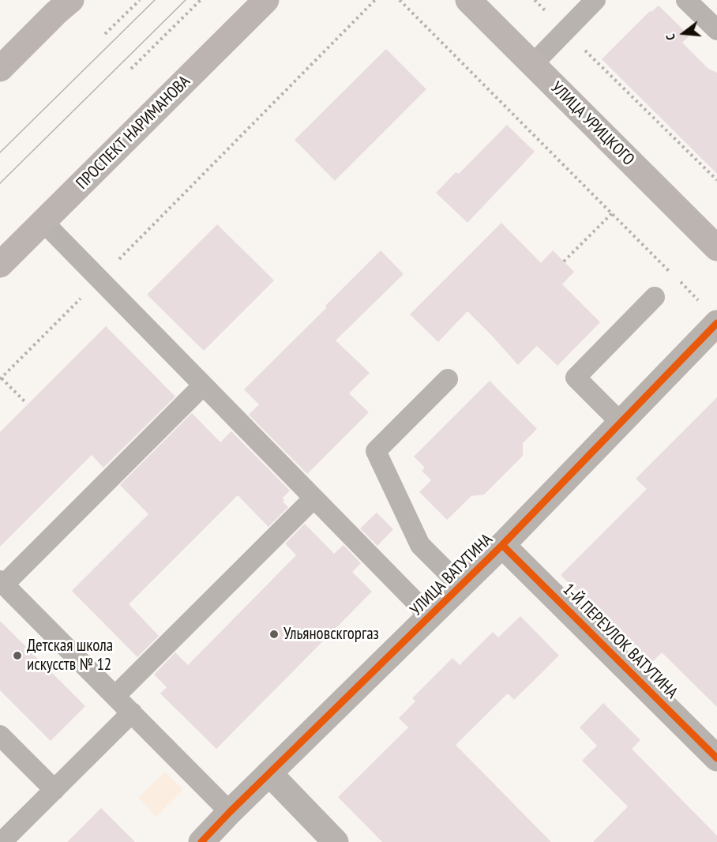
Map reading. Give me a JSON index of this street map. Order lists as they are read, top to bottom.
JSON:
{
  "streets": {
    "main road": ["УЛИЦА УРИЦКОГО", "ПРОСПЕКТ НАРИМАНОВА"],
    "street": ["УЛИЦА ВАТУТИНА", "1-Й ПЕРЕУЛОК ВАТУТИНА"]
  },
  "crossings": [
    ["УЛИЦА ВАТУТИНА", "1-Й ПЕРЕУЛОК ВАТУТИНА"]
  ],
  "places": ["Ульяновскгоргаз", "Детская школа искусств № 12"],
  "north": "left"
}
